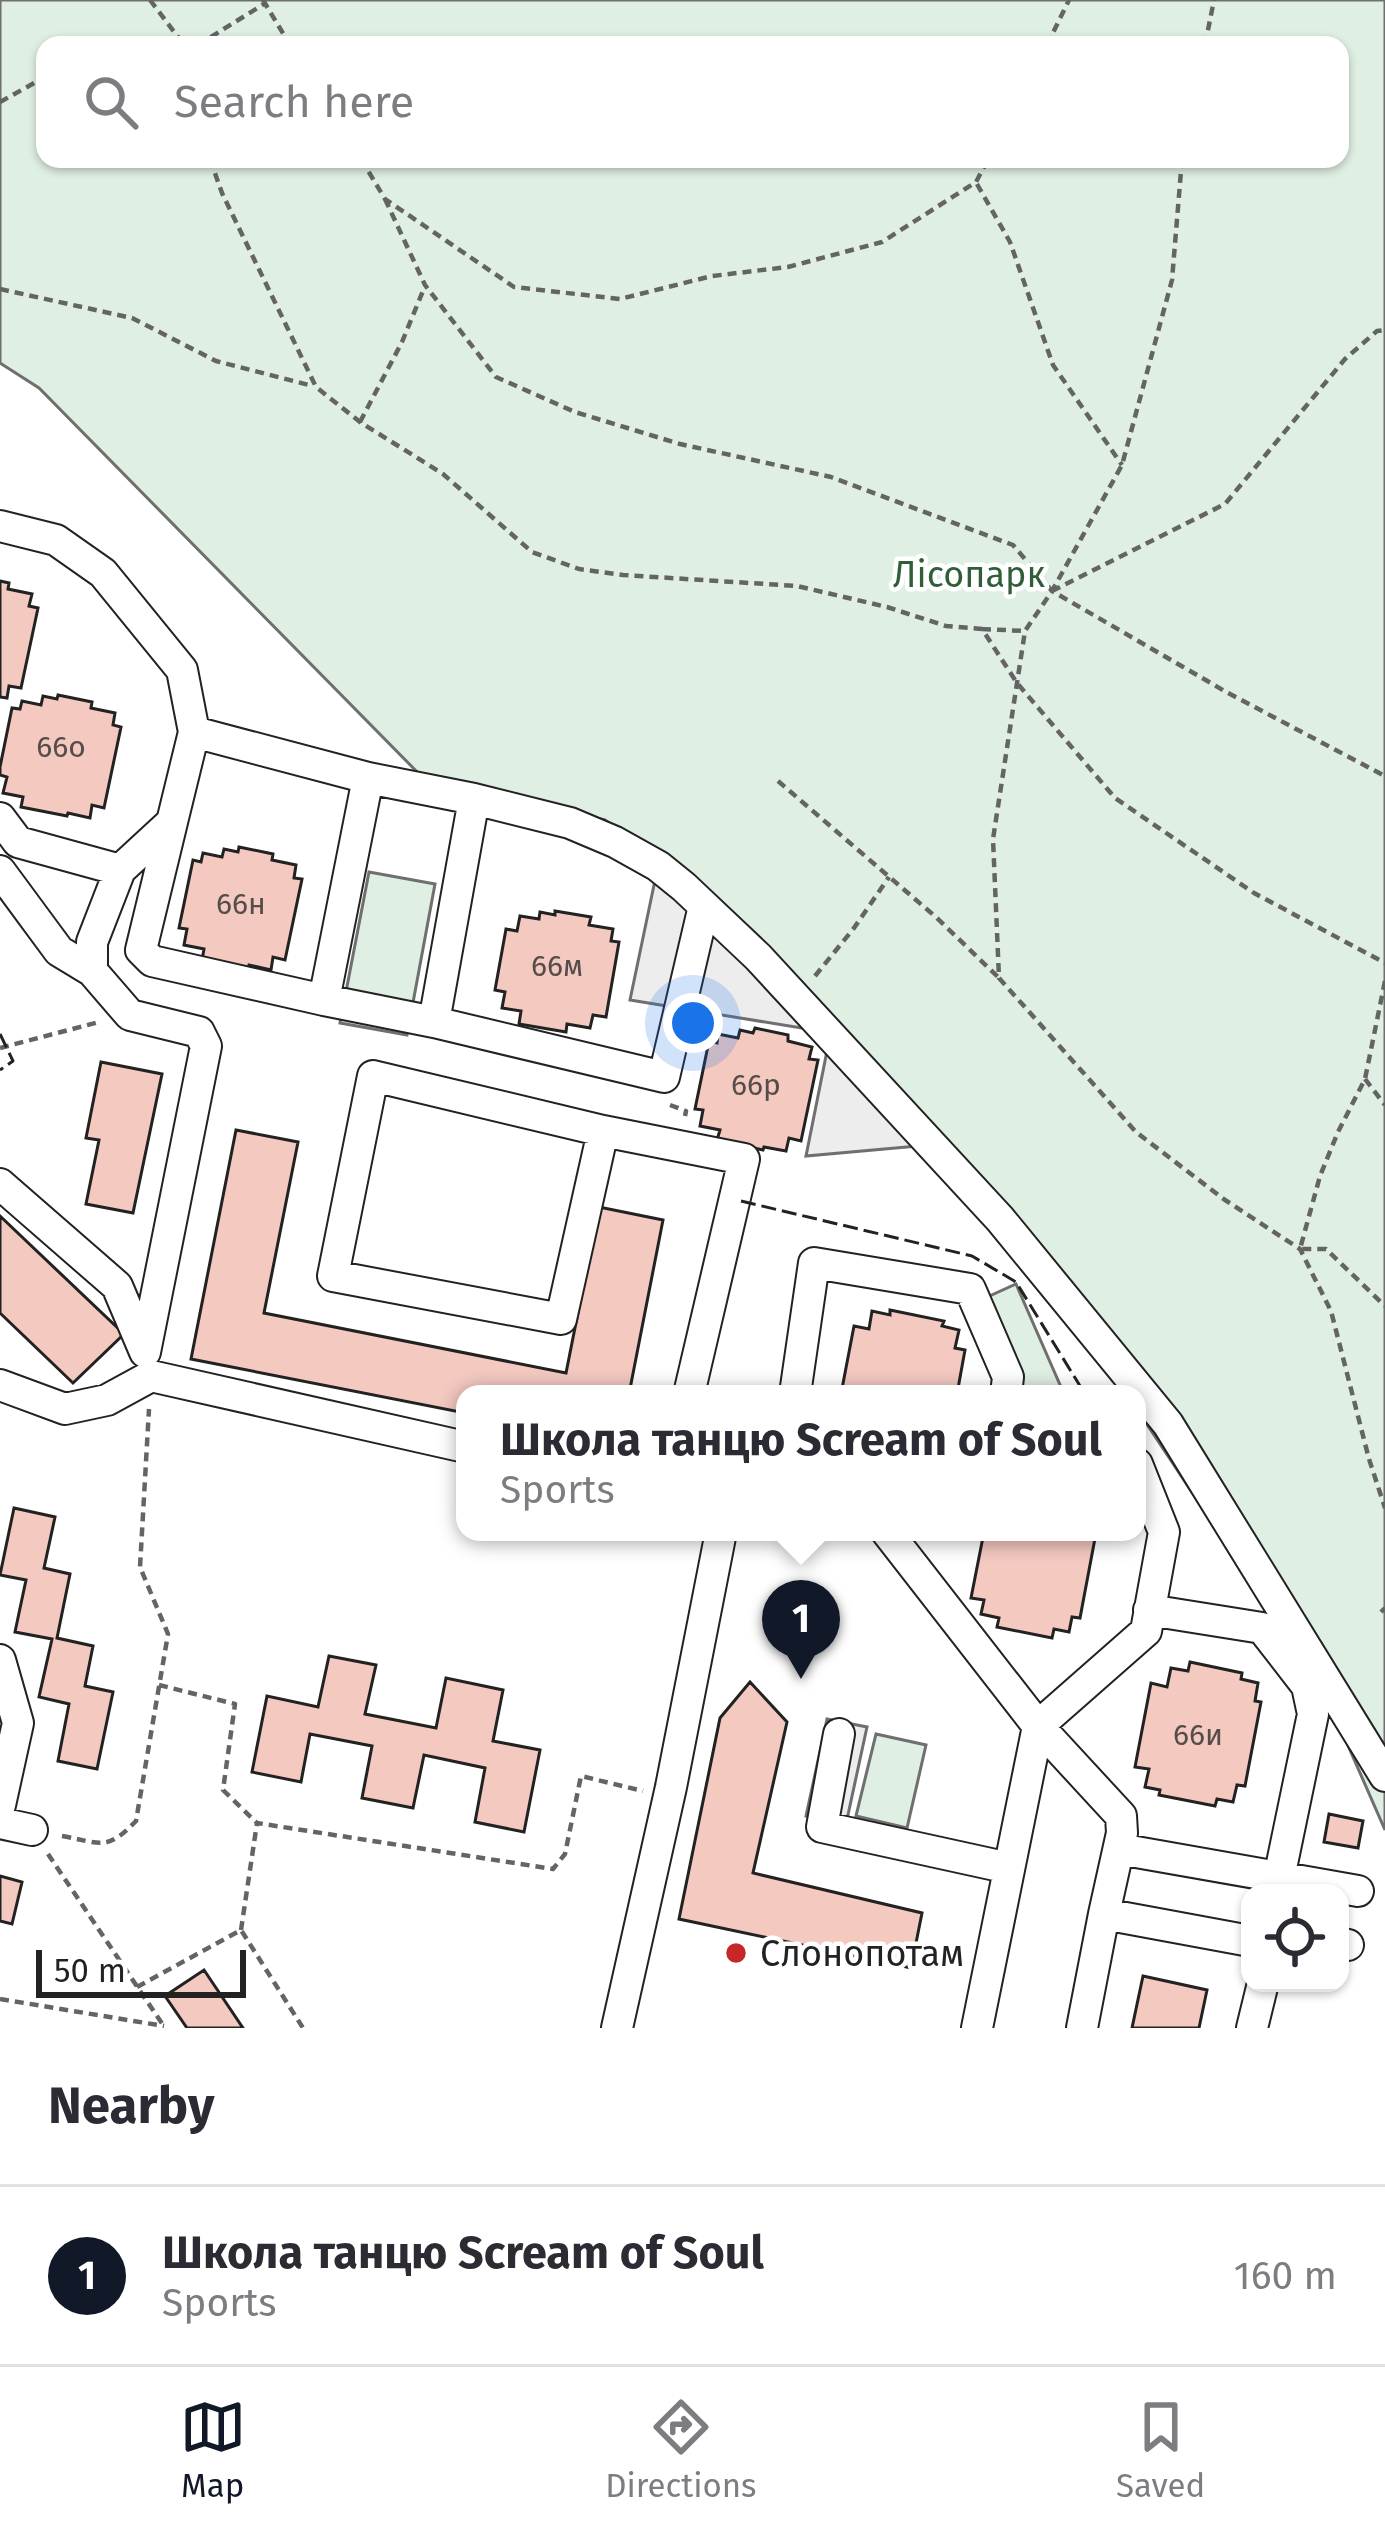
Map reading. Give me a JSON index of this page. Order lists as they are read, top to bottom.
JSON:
{
  "parks": ["Лісопарк"],
  "places": ["Слонопотам"],
  "house_numbers": [
    "66о",
    "66н",
    "66м",
    "66р",
    "66и"
  ],
  "scale_bar": "50 m",
  "page": {
    "search": "Search here",
    "popup": ["Школа танцю Scream of Soul", "Sports"],
    "pins": "1",
    "scale": "50 m",
    "heading": "Nearby",
    "list": [
      {
        "mark": "1",
        "name": "Школа танцю Scream of Soul",
        "note": "Sports",
        "value": "160 m"
      }
    ],
    "nav": ["Map", "Directions", "Saved"]
  }
}
